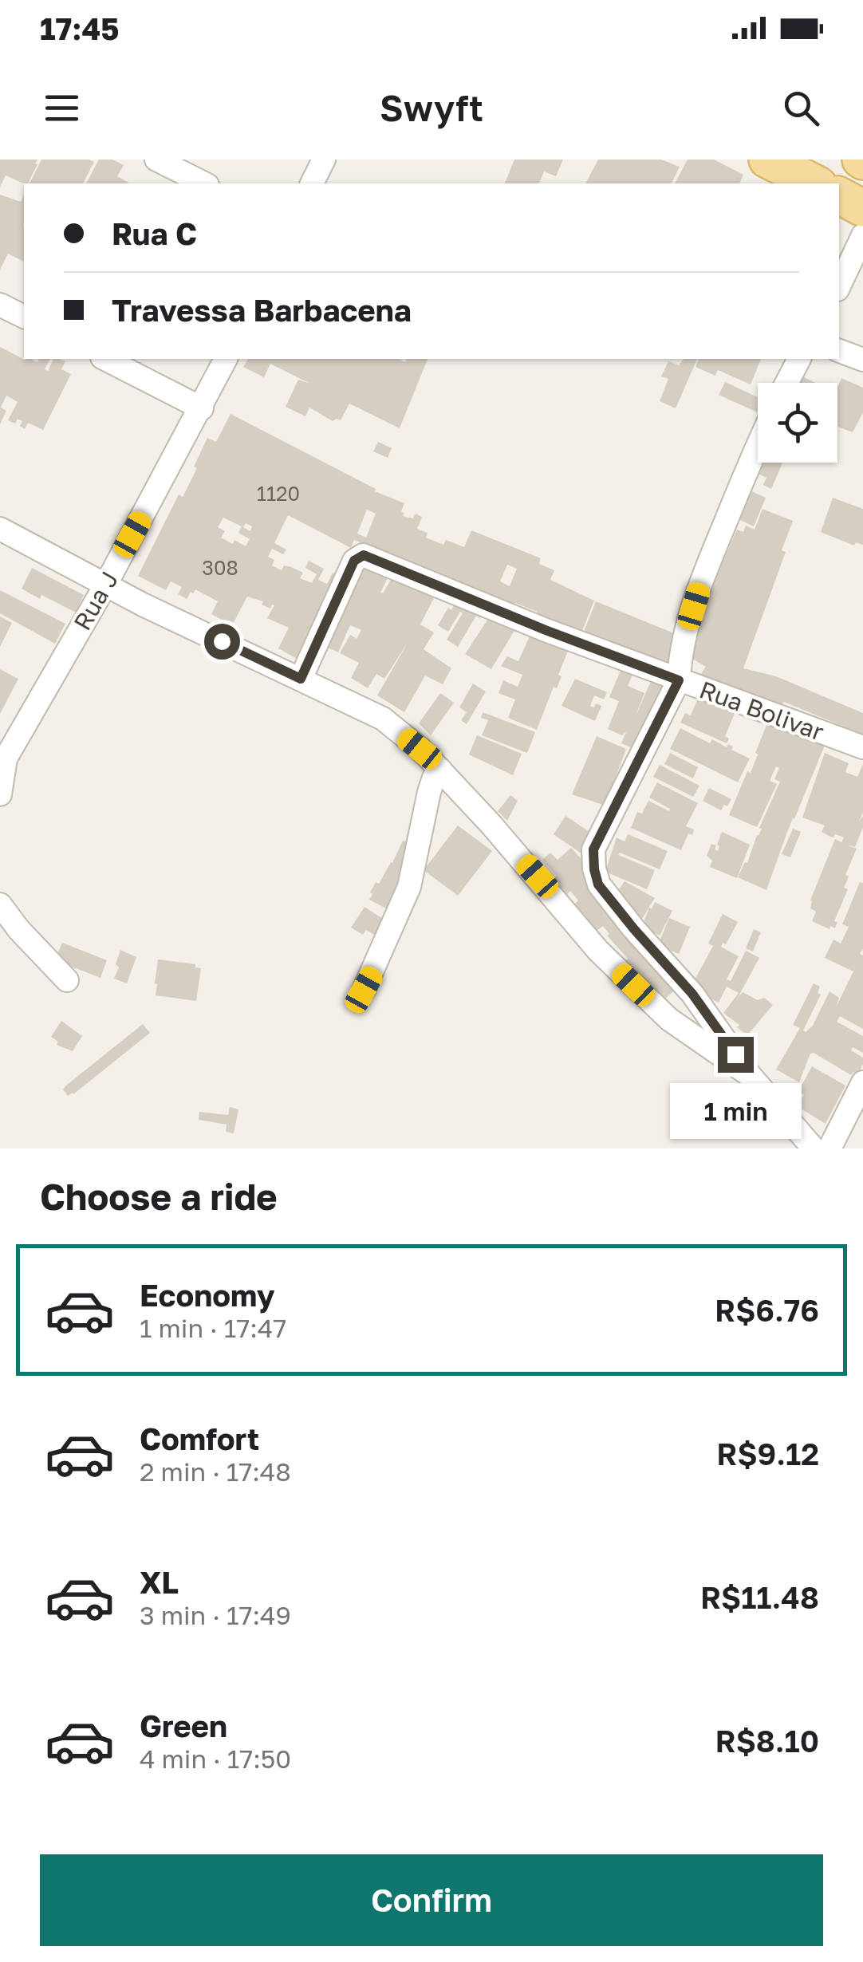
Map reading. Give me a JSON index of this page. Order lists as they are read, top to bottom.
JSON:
{
  "streets": {
    "street": ["Rua J", "Rua Bolivar"]
  },
  "house_numbers": ["1120", "308"],
  "page": {
    "status": "17:45",
    "header": "Swyft",
    "banner": ["Rua C", "Travessa Barbacena"],
    "bubble": "1 min",
    "heading": "Choose a ride",
    "list": [
      {
        "name": "Economy",
        "note": "1 min · 17:47",
        "value": "R$6.76"
      },
      {
        "name": "Comfort",
        "note": "2 min · 17:48",
        "value": "R$9.12"
      },
      {
        "name": "XL",
        "note": "3 min · 17:49",
        "value": "R$11.48"
      },
      {
        "name": "Green",
        "note": "4 min · 17:50",
        "value": "R$8.10"
      }
    ],
    "buttons": "Confirm"
  }
}
